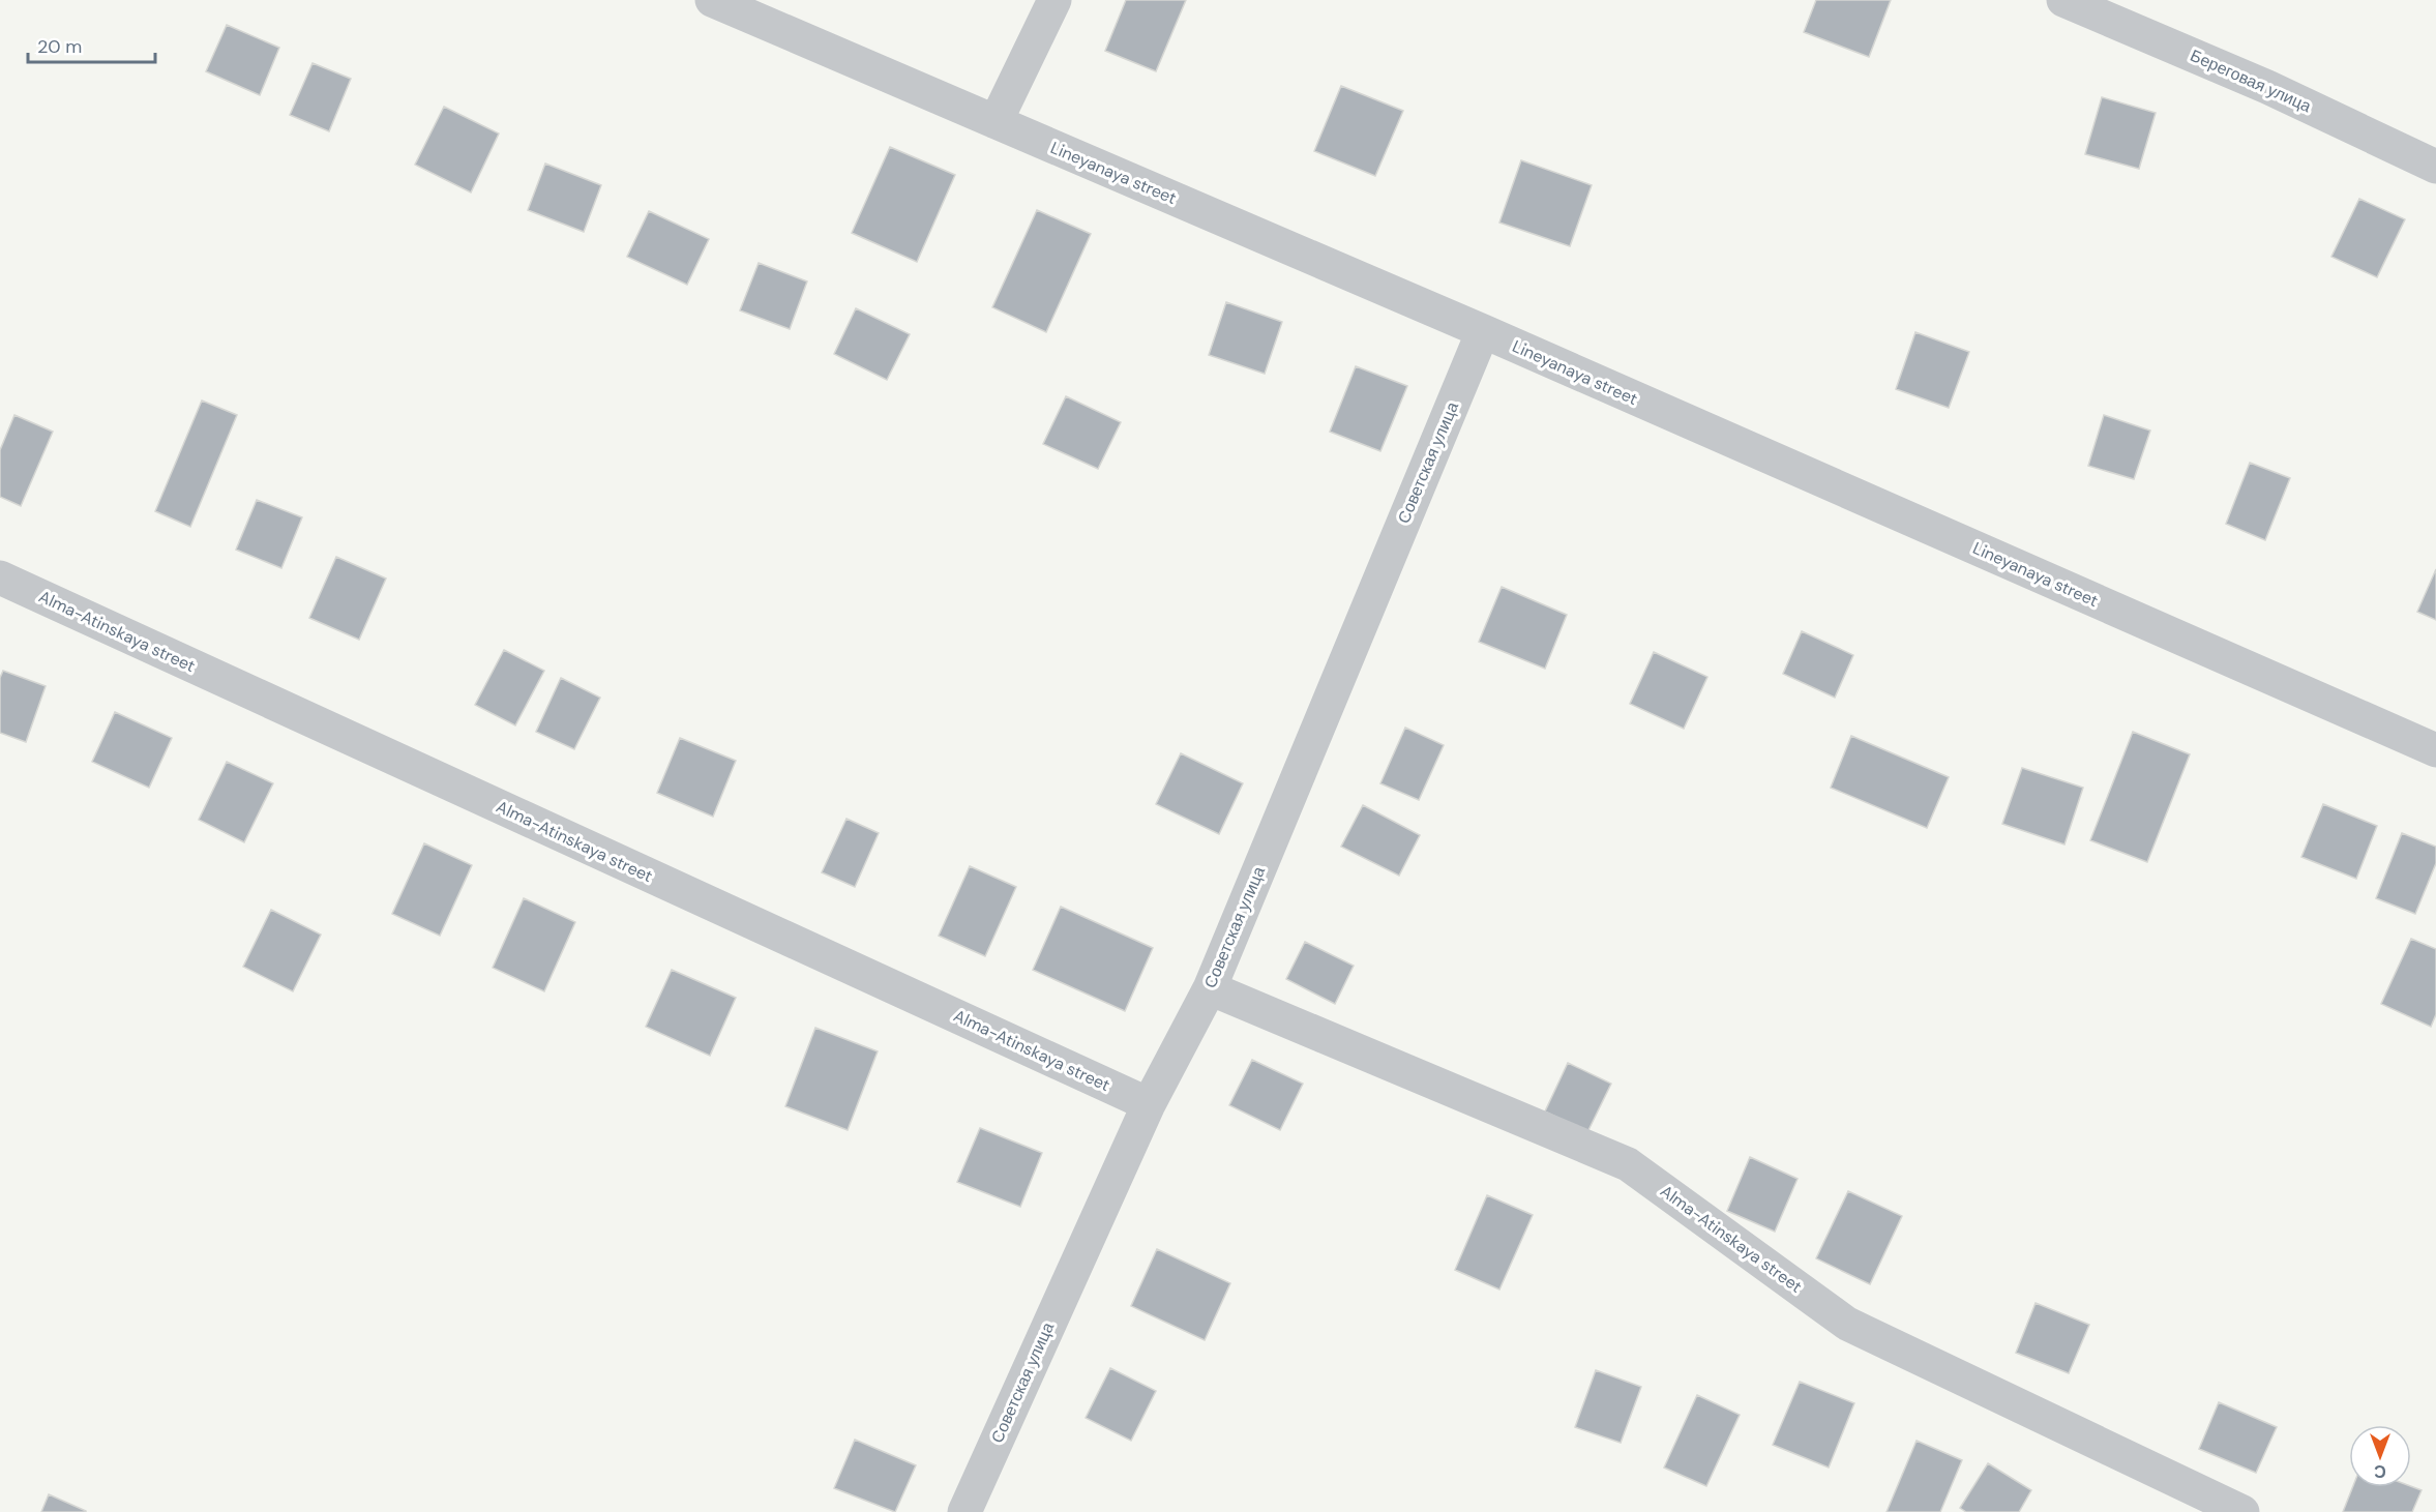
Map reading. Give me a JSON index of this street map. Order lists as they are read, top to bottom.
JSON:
{
  "streets": {
    "street": [
      "Береговая улица",
      "Lineyanaya street",
      "Советская улица",
      "Alma-Atinskaya street"
    ]
  },
  "crossings": [
    ["Lineyanaya street", "Советская улица"],
    ["Советская улица", "Alma-Atinskaya street"]
  ],
  "scale_bar": "20 m",
  "north": "bottom"
}
